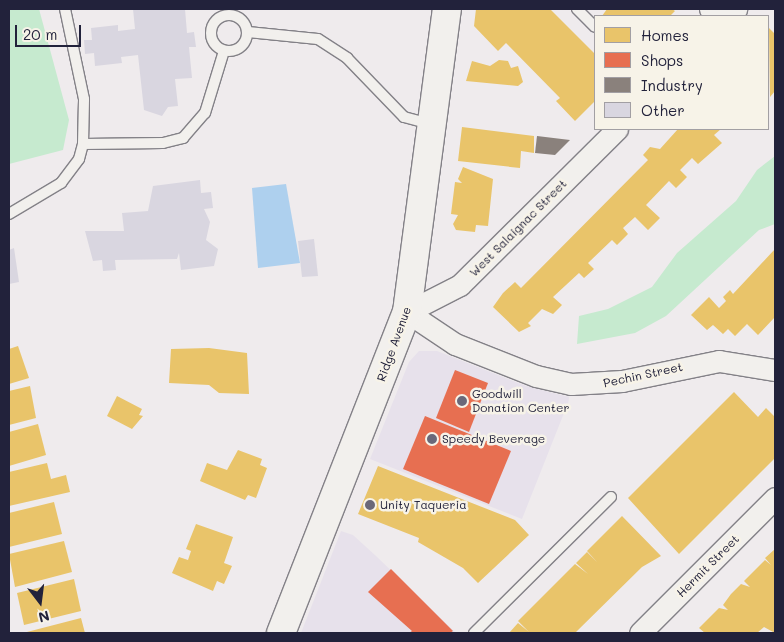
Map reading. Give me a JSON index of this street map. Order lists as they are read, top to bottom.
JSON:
{
  "streets": {
    "main road": ["Ridge Avenue"],
    "street": ["West Salaignac Street", "Pechin Street", "Hermit Street"]
  },
  "crossings": [
    ["West Salaignac Street", "Ridge Avenue"],
    ["West Salaignac Street", "Pechin Street"],
    ["Ridge Avenue", "Pechin Street"]
  ],
  "places": ["Goodwill Donation Center", "Speedy Beverage", "Unity Taqueria"],
  "legend": [
    "Homes",
    "Shops",
    "Industry",
    "Other"
  ],
  "scale_bar": "20 m",
  "north": "bottom"
}
